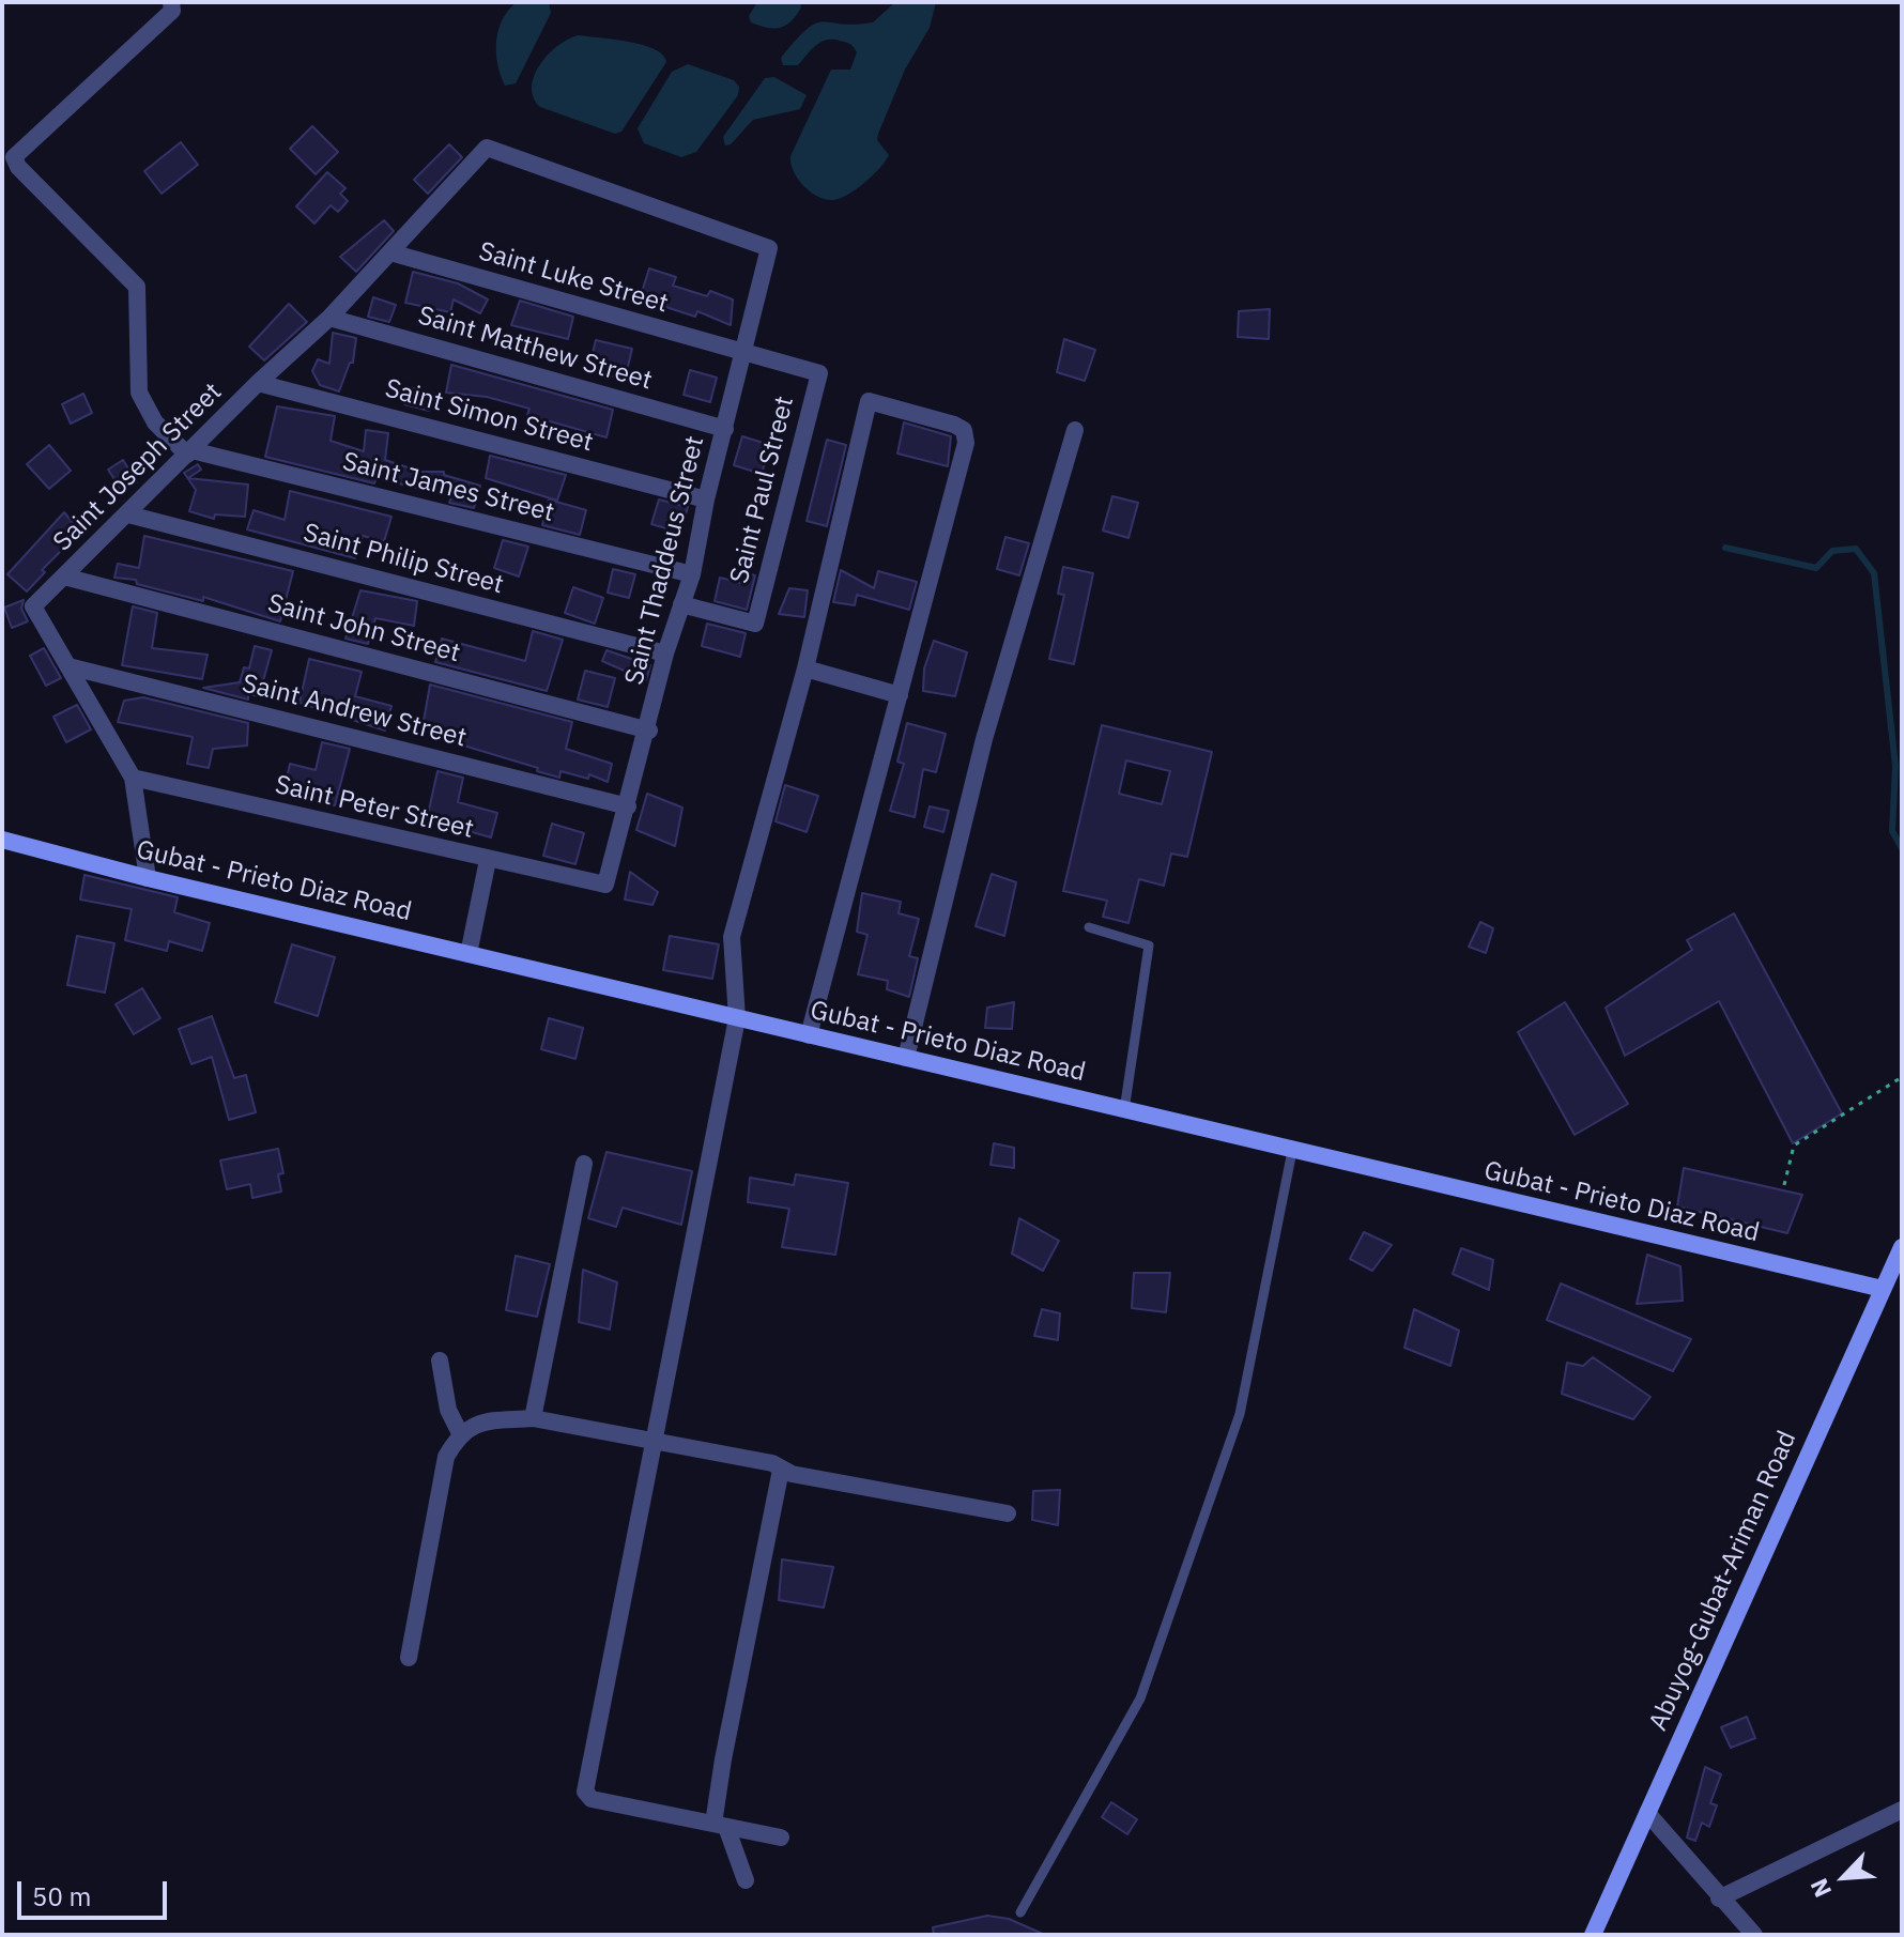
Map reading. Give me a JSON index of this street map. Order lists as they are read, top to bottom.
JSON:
{
  "streets": {
    "main road": ["Gubat - Prieto Diaz Road", "Abuyog-Gubat-Ariman Road"],
    "street": [
      "Saint Luke Street",
      "Saint Matthew Street",
      "Saint Simon Street",
      "Saint Joseph Street",
      "Saint James Street",
      "Saint Paul Street",
      "Saint Philip Street",
      "Saint Thaddeus Street",
      "Saint John Street",
      "Saint Andrew Street",
      "Saint Peter Street"
    ]
  },
  "crossings": [
    ["Saint Luke Street", "Saint Joseph Street"],
    ["Saint Luke Street", "Saint Paul Street"],
    ["Saint Luke Street", "Saint Thaddeus Street"],
    ["Saint Matthew Street", "Saint Joseph Street"],
    ["Saint Matthew Street", "Saint Thaddeus Street"],
    ["Saint Simon Street", "Saint Joseph Street"],
    ["Saint Simon Street", "Saint Thaddeus Street"],
    ["Saint Joseph Street", "Saint James Street"],
    ["Saint Joseph Street", "Saint Philip Street"],
    ["Saint Joseph Street", "Saint Thaddeus Street"],
    ["Saint Joseph Street", "Saint John Street"],
    ["Saint Joseph Street", "Saint Andrew Street"],
    ["Saint Joseph Street", "Saint Peter Street"],
    ["Saint Joseph Street", "Gubat - Prieto Diaz Road"],
    ["Saint James Street", "Saint Thaddeus Street"],
    ["Saint Paul Street", "Saint Thaddeus Street"],
    ["Saint Philip Street", "Saint Thaddeus Street"],
    ["Saint Thaddeus Street", "Saint John Street"],
    ["Saint Thaddeus Street", "Saint Andrew Street"],
    ["Saint Thaddeus Street", "Saint Peter Street"],
    ["Gubat - Prieto Diaz Road", "Abuyog-Gubat-Ariman Road"]
  ],
  "scale_bar": "50 m",
  "north": "bottom left"
}
